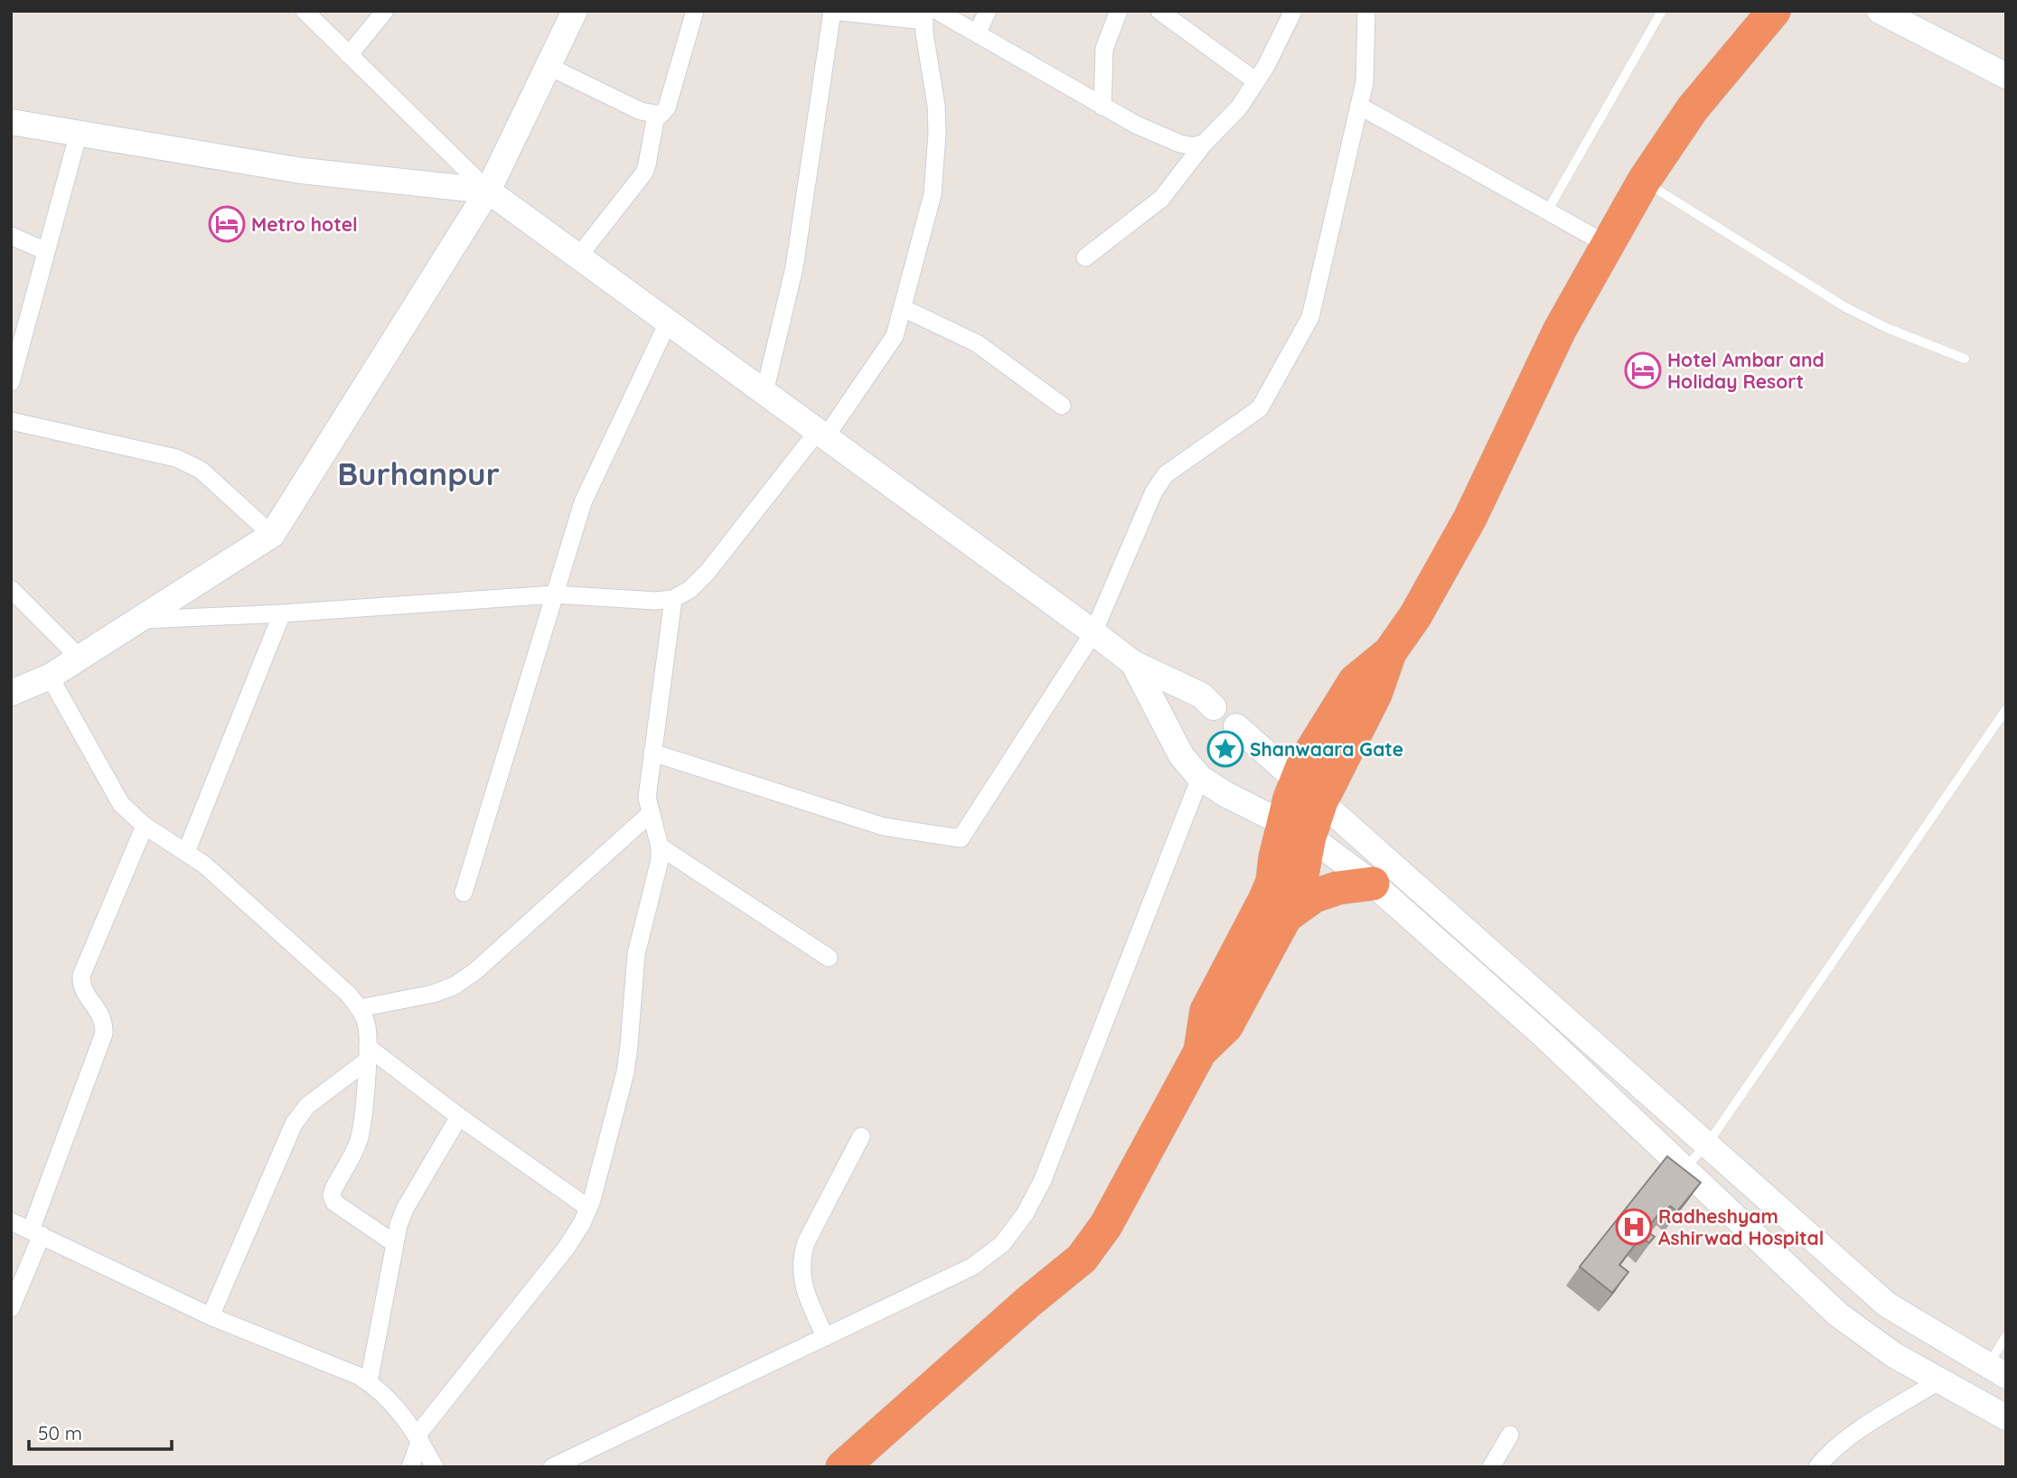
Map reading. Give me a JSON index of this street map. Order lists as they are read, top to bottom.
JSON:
{
  "districts": ["Burhanpur"],
  "places": {
    "hotel": ["Metro hotel", "Hotel Ambar and Holiday Resort"],
    "place": ["Shanwaara Gate"],
    "hospital": ["Radheshyam Ashirwad Hospital"]
  },
  "scale_bar": "50 m"
}
